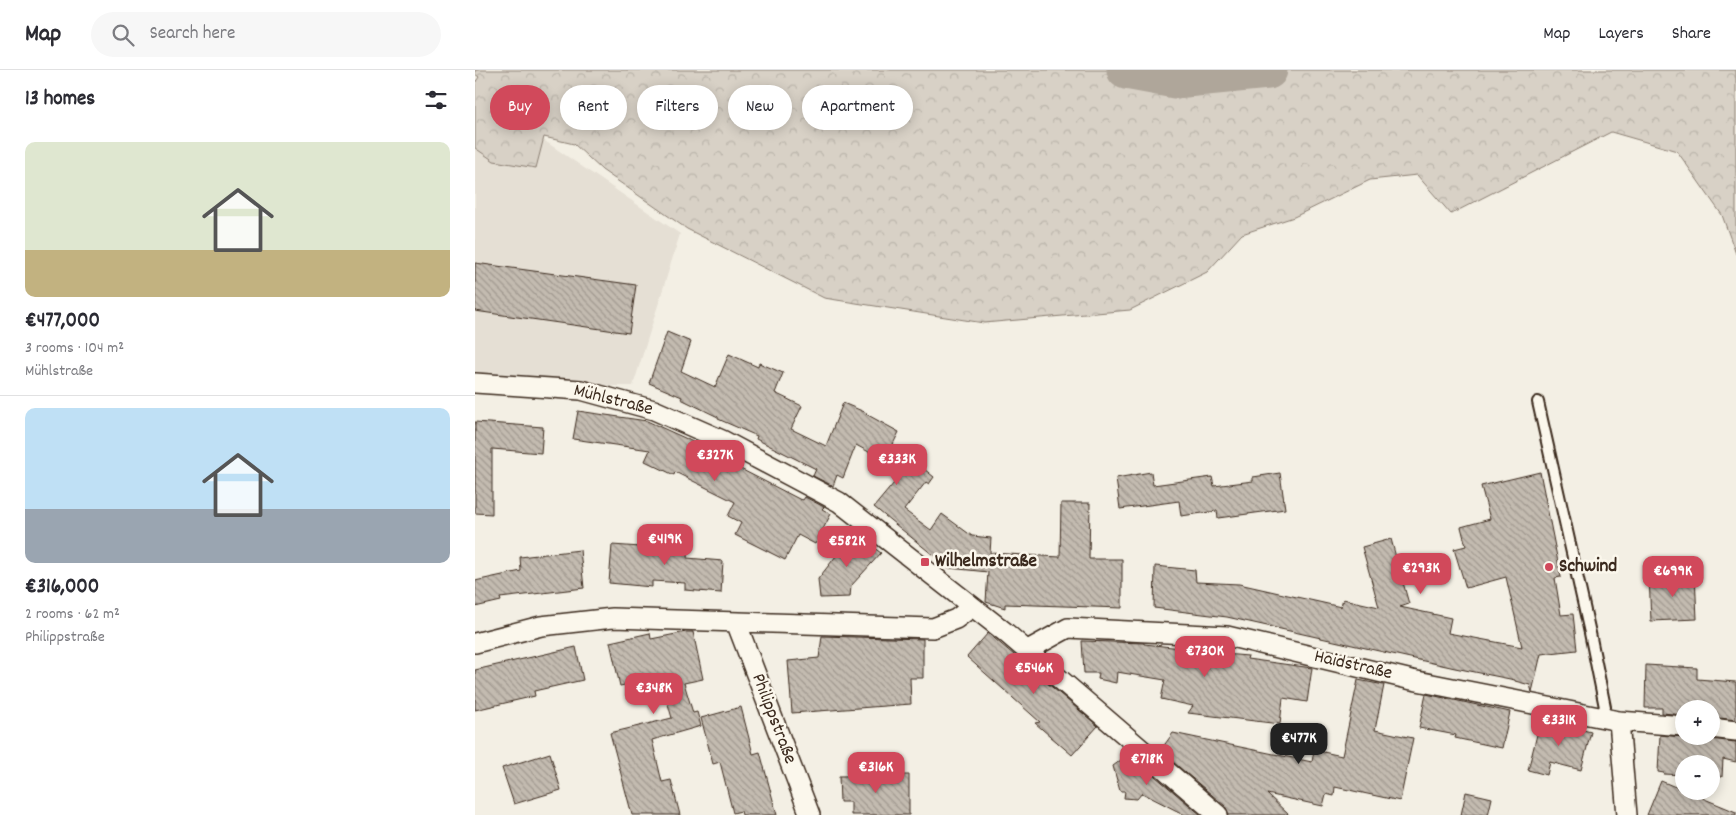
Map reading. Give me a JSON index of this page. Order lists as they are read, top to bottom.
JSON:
{
  "streets": {
    "street": ["Mühlstraße", "Haidstraße", "Philippstraße"]
  },
  "crossings": [
    ["Mühlstraße", "Haidstraße"]
  ],
  "places": {
    "transit": ["Wilhelmstraße"],
    "other": ["Schwind"]
  },
  "page": {
    "header": "Map",
    "search": "Search here",
    "nav": ["Map", "Layers", "Share"],
    "heading": "13 homes",
    "chip": [
      "Buy",
      "Rent",
      "Filters",
      "New",
      "Apartment"
    ],
    "list": [
      {
        "name": "€477,000",
        "note": "3 rooms · 104 m² · Mühlstraße"
      },
      {
        "name": "€316,000",
        "note": "2 rooms · 62 m² · Philippstraße"
      }
    ],
    "price": [
      "€327K",
      "€333K",
      "€419K",
      "€582K",
      "€293K",
      "€699K",
      "€730K",
      "€546K",
      "€348K",
      "€331K",
      "€477K",
      "€718K",
      "€316K"
    ],
    "map_buttons": ["+", "−"]
  }
}
